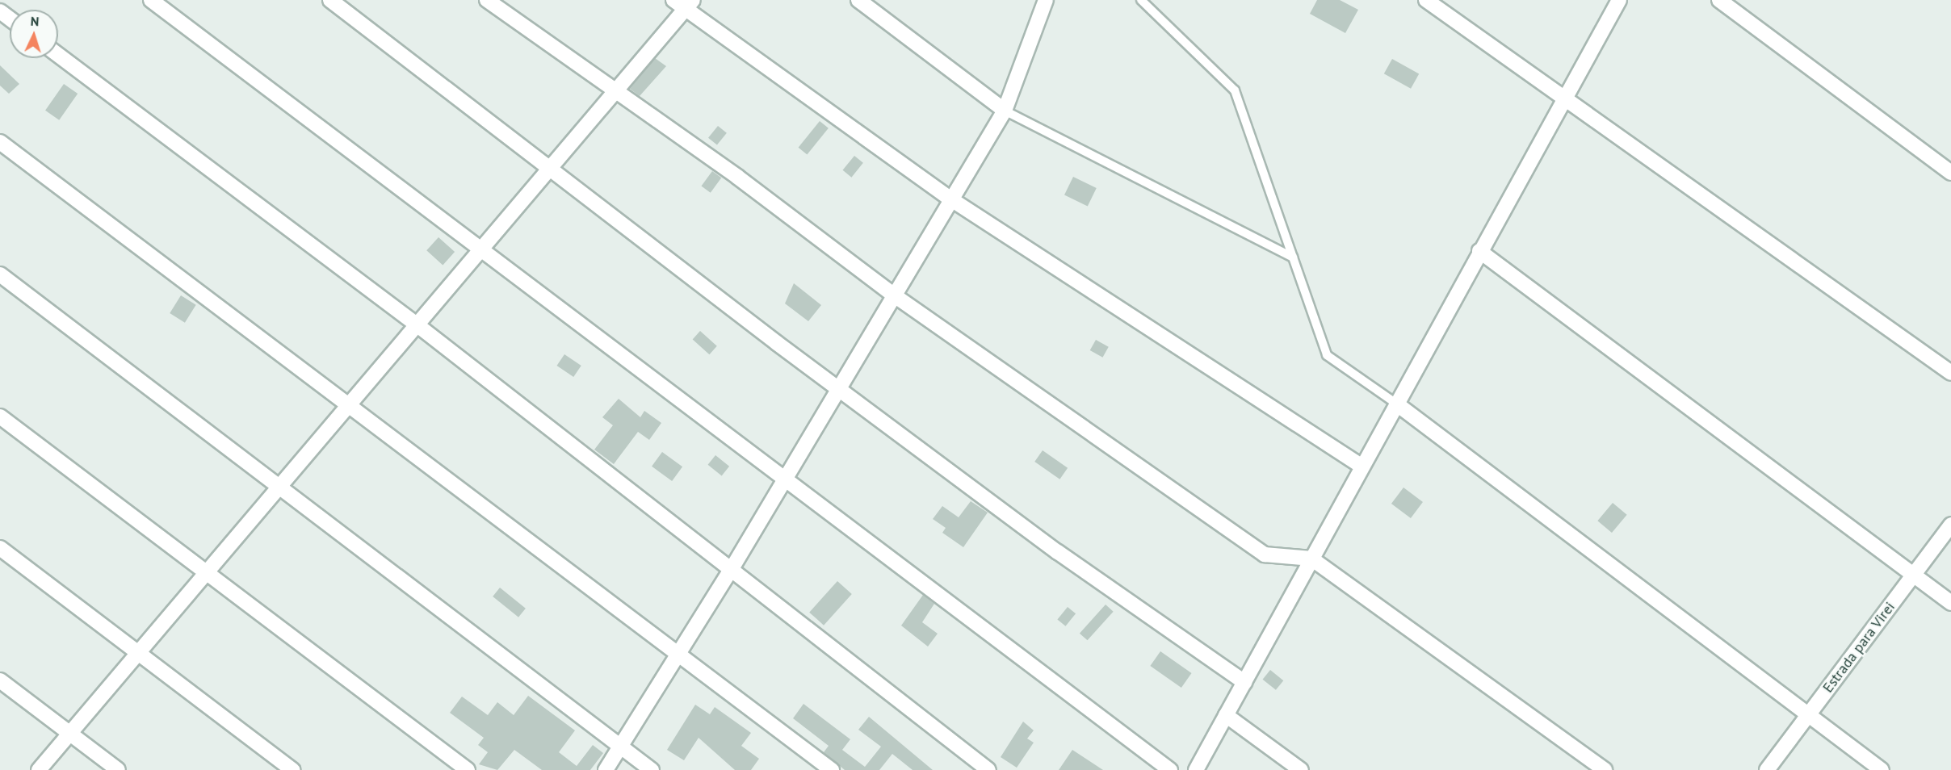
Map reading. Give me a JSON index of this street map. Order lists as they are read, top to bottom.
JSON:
{
  "streets": {
    "street": ["Estrada para Virei"]
  },
  "north": "top"
}
